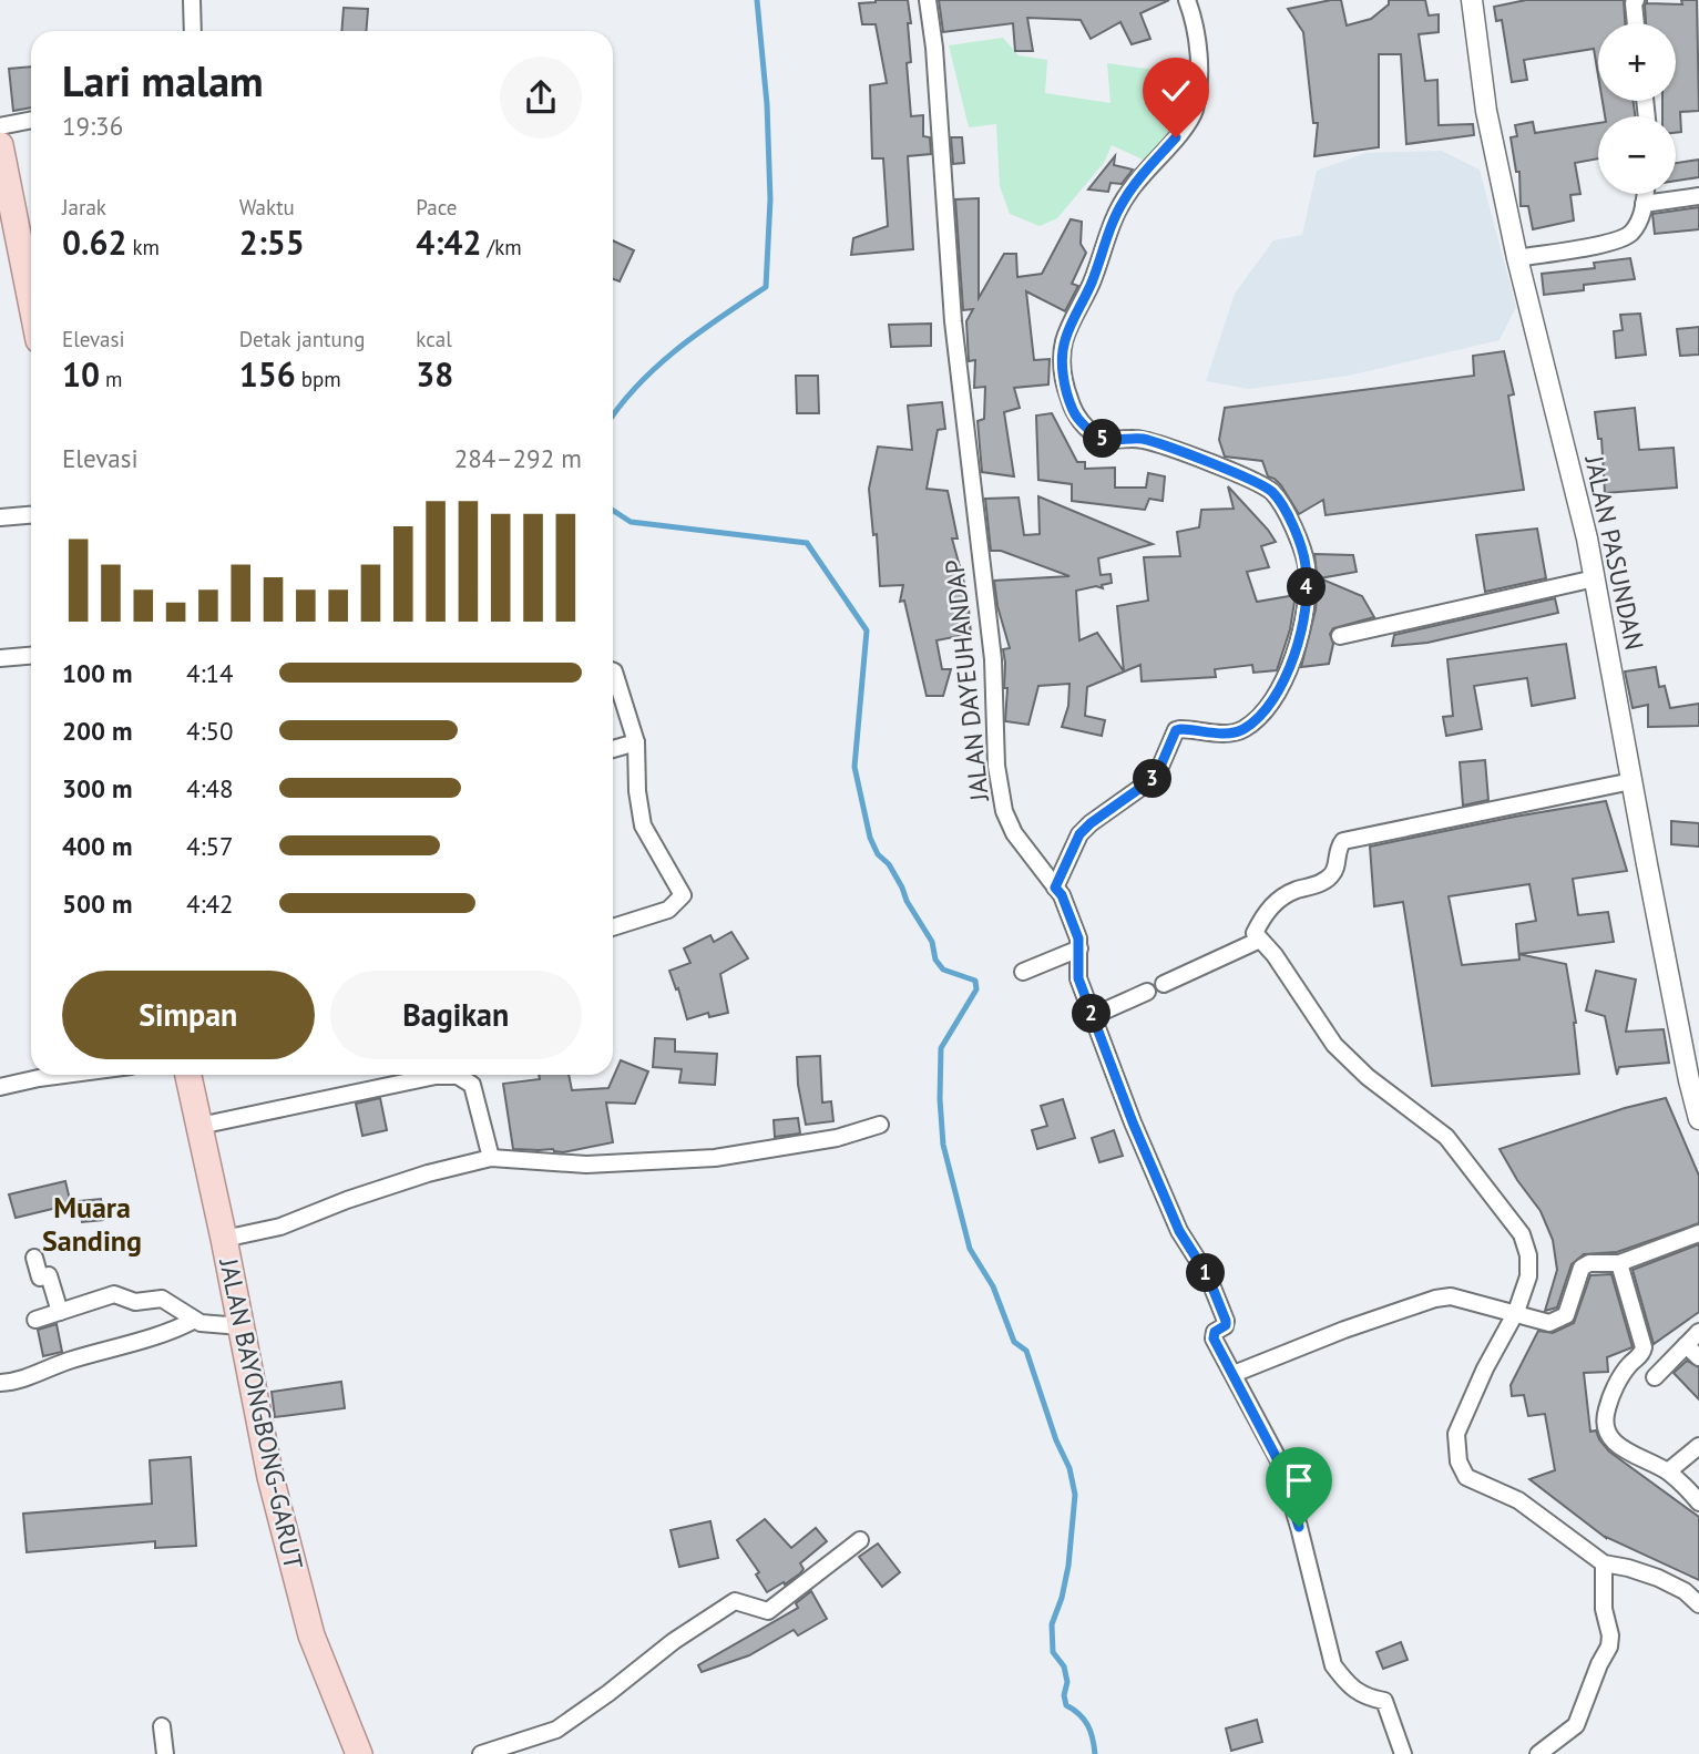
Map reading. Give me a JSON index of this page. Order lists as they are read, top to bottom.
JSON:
{
  "streets": {
    "main road": ["JALAN BAYONGBONG-GARUT"],
    "street": ["JALAN PASUNDAN", "JALAN DAYEUHANDAP"]
  },
  "districts": ["Muara Sanding"],
  "page": {
    "map_buttons": ["+", "−"],
    "heading": ["Lari malam", "19:36"],
    "stats": [
      ["Jarak", "0.62 km"],
      ["Waktu", "2:55"],
      ["Pace", "4:42 /km"],
      ["Elevasi", "10 m"],
      ["Detak jantung", "156 bpm"],
      ["kcal", "38"]
    ],
    "pins": [
      "5",
      "4",
      "3",
      "2",
      "1"
    ],
    "chart": ["Elevasi", "284–292 m"],
    "list": [
      {
        "name": "100 m",
        "note": "4:14"
      },
      {
        "name": "200 m",
        "note": "4:50"
      },
      {
        "name": "300 m",
        "note": "4:48"
      },
      {
        "name": "400 m",
        "note": "4:57"
      },
      {
        "name": "500 m",
        "note": "4:42"
      }
    ],
    "buttons": ["Simpan", "Bagikan"]
  }
}
